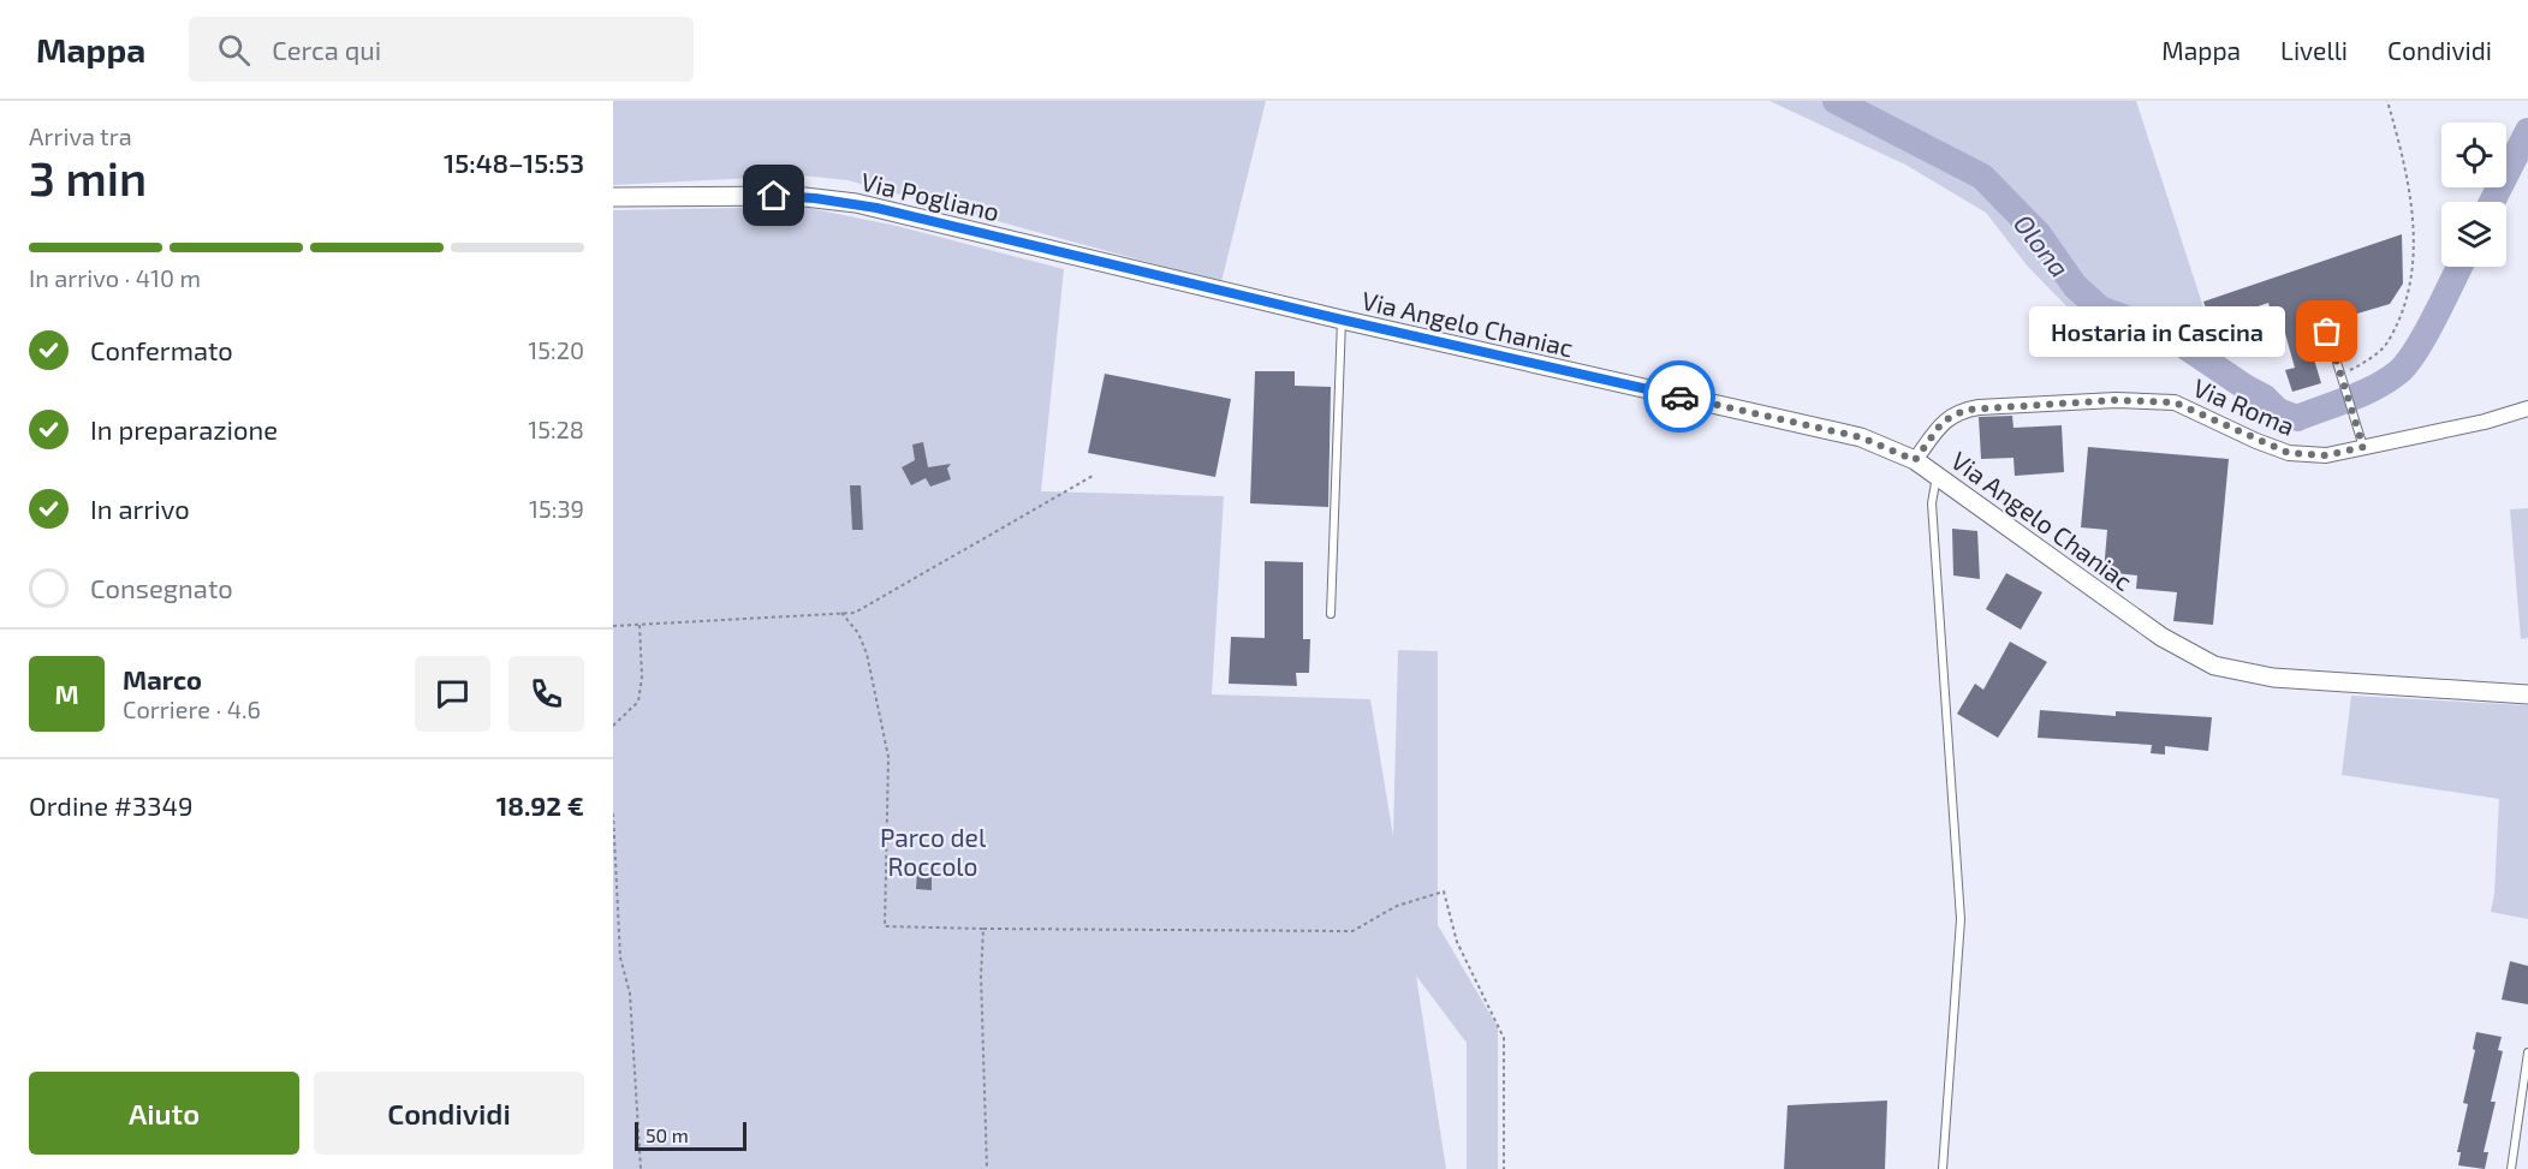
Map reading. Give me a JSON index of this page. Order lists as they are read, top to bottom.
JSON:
{
  "streets": {
    "street": ["Via Pogliano", "Via Angelo Chaniac", "Via Roma"]
  },
  "crossings": [
    ["Via Pogliano", "Via Angelo Chaniac"],
    ["Via Angelo Chaniac", "Via Roma"]
  ],
  "water": ["Olona"],
  "parks": ["Parco del Roccolo"],
  "places": ["Hostaria in Cascina"],
  "scale_bar": "50 m",
  "page": {
    "header": "Mappa",
    "search": "Cerca qui",
    "nav": ["Mappa", "Livelli", "Condividi"],
    "heading": ["3 min", "Arriva tra", "15:48–15:53"],
    "panel": [
      "Marco",
      "Corriere · 4.6",
      "Ordine #3349",
      "18.92 €"
    ],
    "bar": "In arrivo · 410 m",
    "bubble": "Hostaria in Cascina",
    "list": [
      ["Confermato", "15:20"],
      ["In preparazione", "15:28"],
      ["In arrivo", "15:39"],
      "Consegnato"
    ],
    "round": "M",
    "buttons": ["Aiuto", "Condividi"],
    "scale": "50 m"
  }
}
